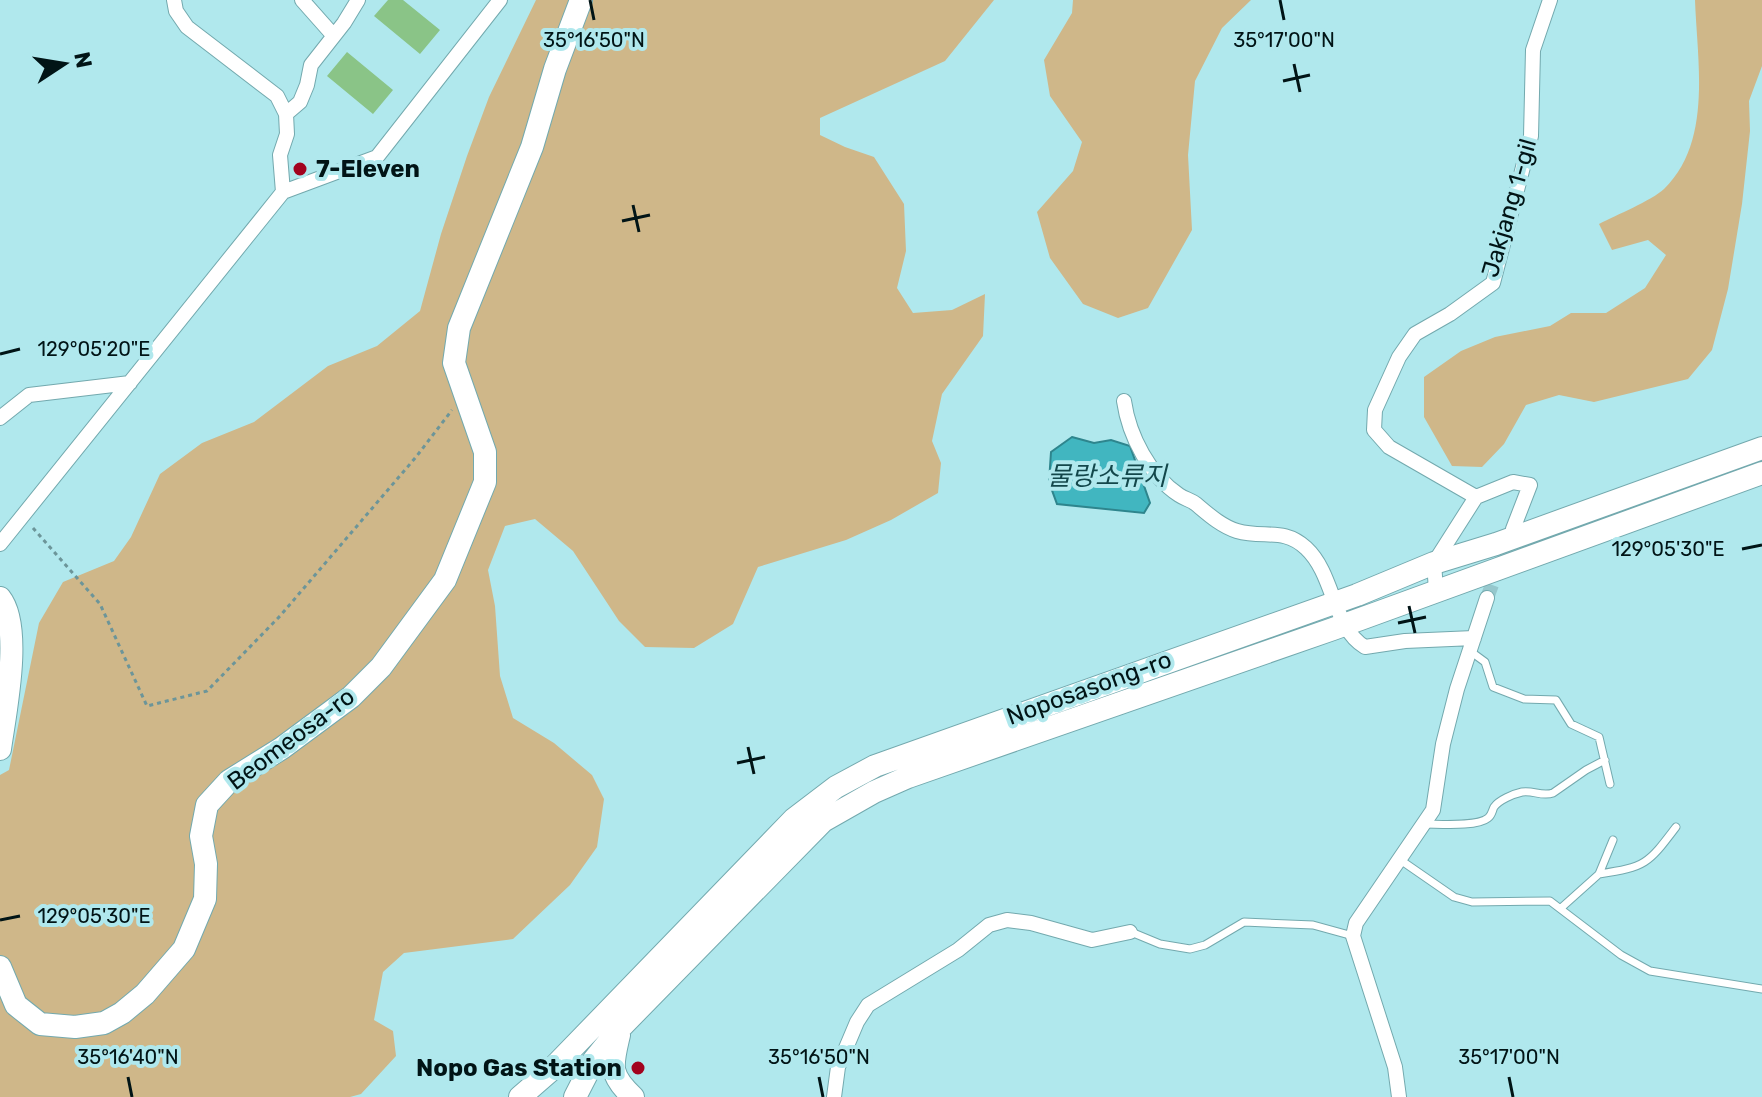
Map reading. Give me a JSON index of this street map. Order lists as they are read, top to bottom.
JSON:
{
  "streets": {
    "main road": ["Noposasong-ro", "Beomeosa-ro"],
    "street": ["Jakjang 1-gil"]
  },
  "water": ["물랑소류지"],
  "places": ["7-Eleven", "Nopo Gas Station"],
  "north": "right",
  "coordinates": [
    "35°16'50\"N",
    "35°17'00\"N",
    "129°05'20\"E",
    "129°05'30\"E",
    "35°16'40\"N"
  ]
}
